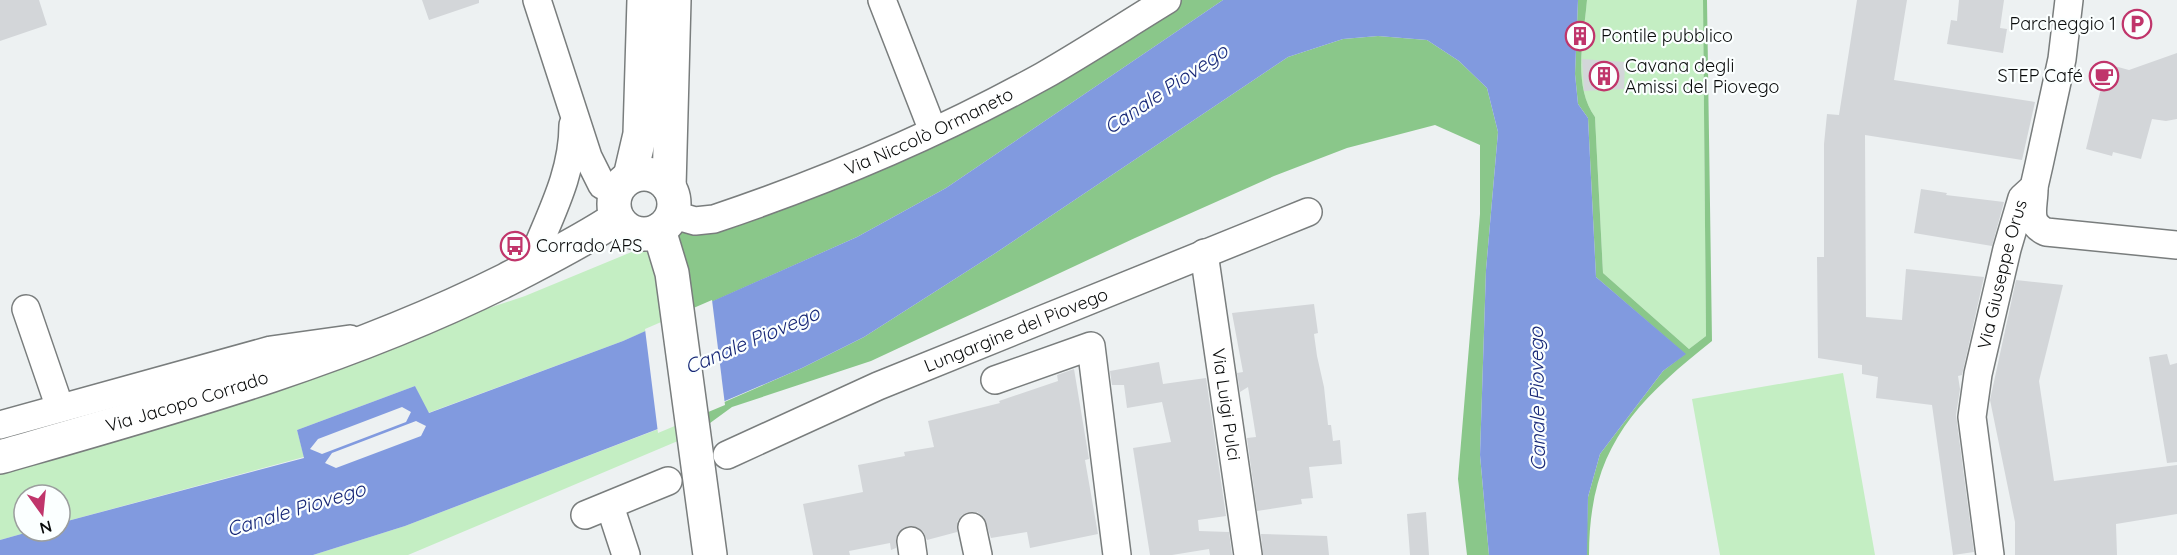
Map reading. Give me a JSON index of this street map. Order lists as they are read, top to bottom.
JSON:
{
  "streets": {
    "main road": ["Via Jacopo Corrado"],
    "street": [
      "Via Niccolò Ormaneto",
      "Via Giuseppe Orus",
      "Lungargine del Piovego",
      "Via Luigi Pulci"
    ]
  },
  "crossings": [
    ["Lungargine del Piovego", "Via Luigi Pulci"]
  ],
  "water": ["Canale Piovego"],
  "places": {
    "parking": ["Parcheggio 1"],
    "building": ["Pontile pubblico", "Cavana degli Amissi del Piovego"],
    "cafe": ["STEP Café"],
    "bus stop": ["Corrado APS"]
  },
  "north": "bottom"
}
